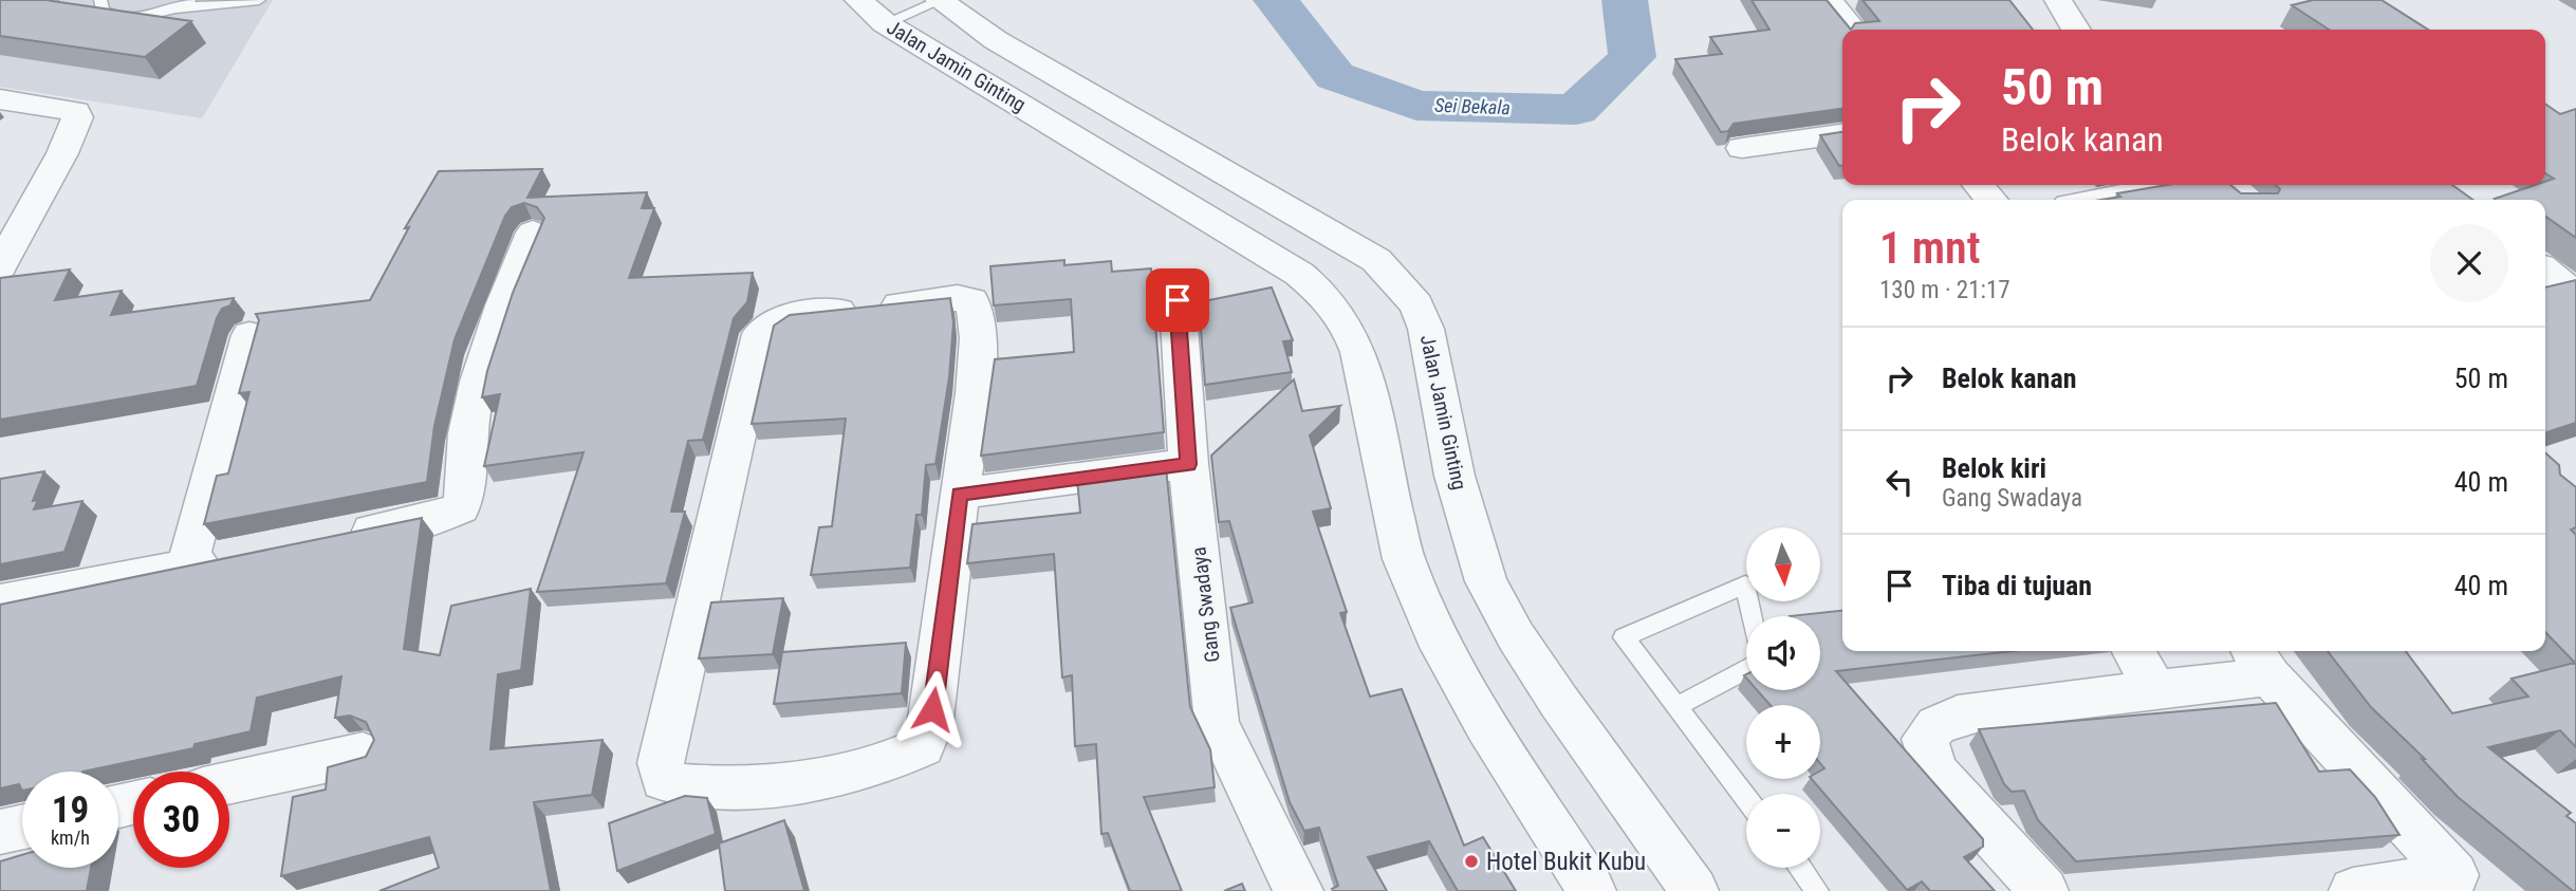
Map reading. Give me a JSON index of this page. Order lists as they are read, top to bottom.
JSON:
{
  "streets": {
    "street": ["Jalan Jamin Ginting", "Gang Swadaya"]
  },
  "water": ["Sei Bekala"],
  "places": ["Hotel Bukit Kubu"],
  "north": "bottom",
  "page": {
    "turn": ["50 m", "Belok kanan"],
    "heading": ["1 mnt", "130 m · 21:17"],
    "list": [
      {
        "name": "Belok kanan",
        "value": "50 m"
      },
      {
        "name": "Belok kiri",
        "note": "Gang Swadaya",
        "value": "40 m"
      },
      {
        "name": "Tiba di tujuan",
        "value": "40 m"
      }
    ],
    "map_buttons": ["+", "−"],
    "speed": "19 km/h",
    "limit": "30"
  }
}
